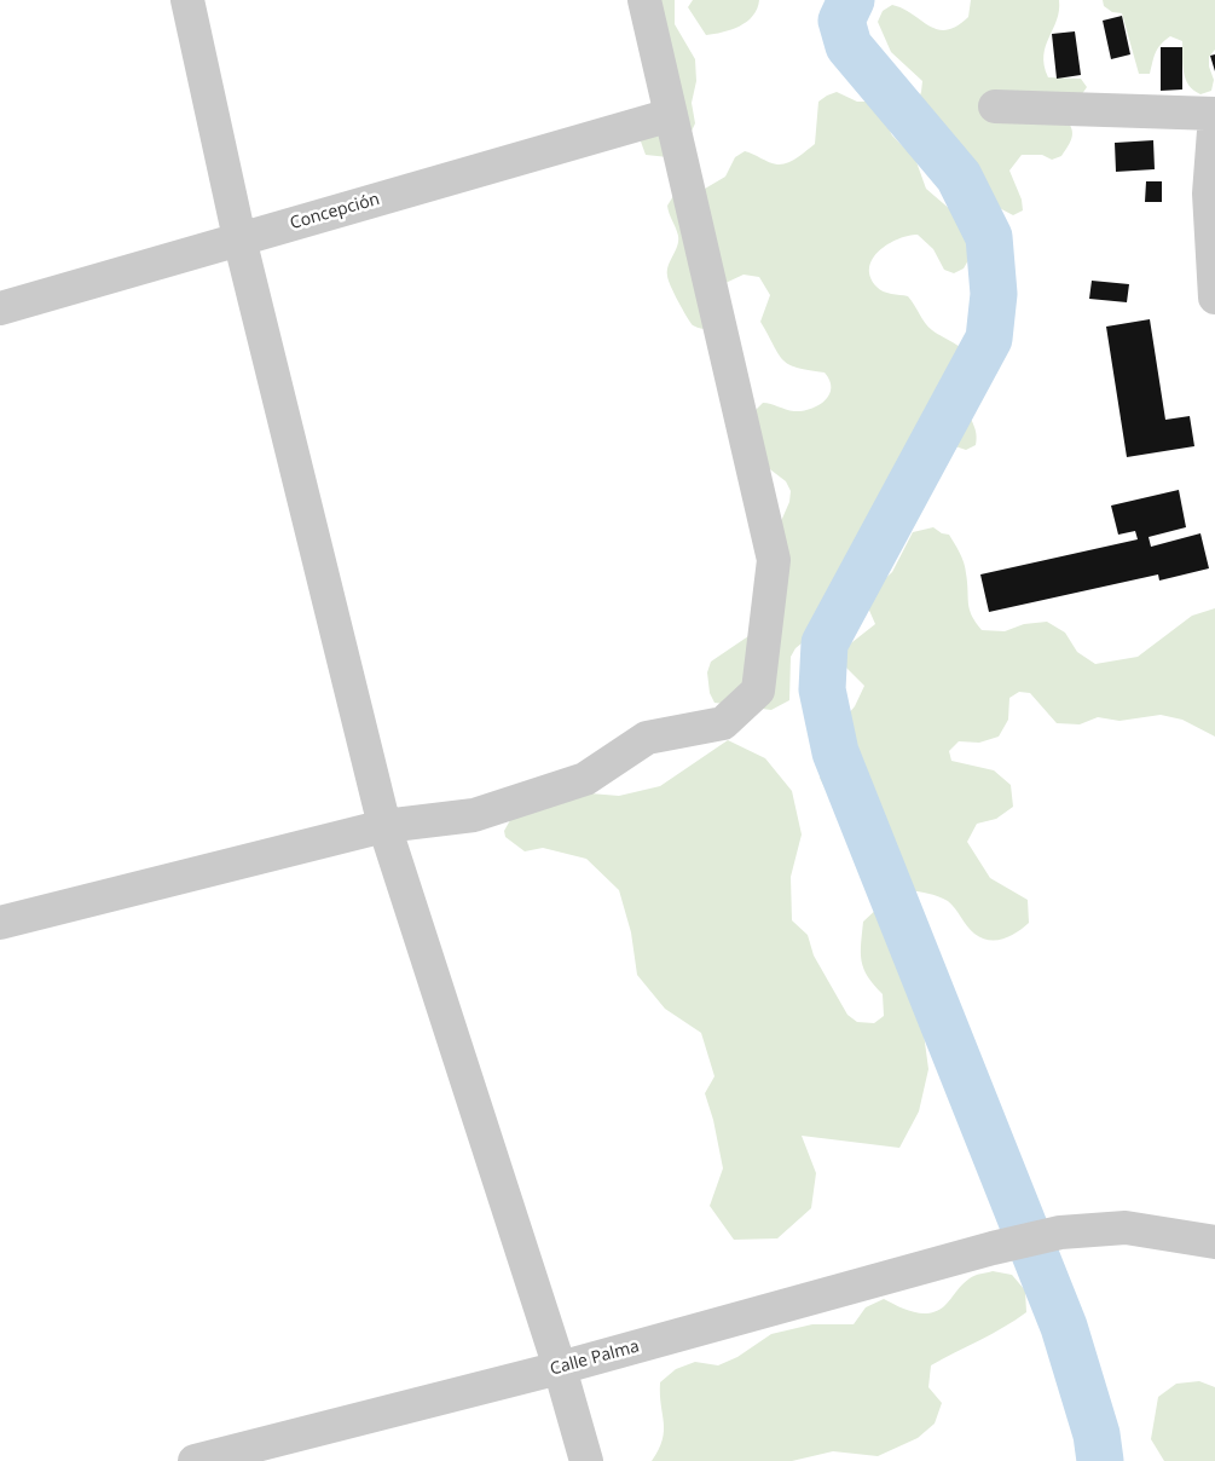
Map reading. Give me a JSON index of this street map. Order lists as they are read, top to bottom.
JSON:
{
  "streets": {
    "street": ["Concepción", "Calle Palma"]
  }
}
